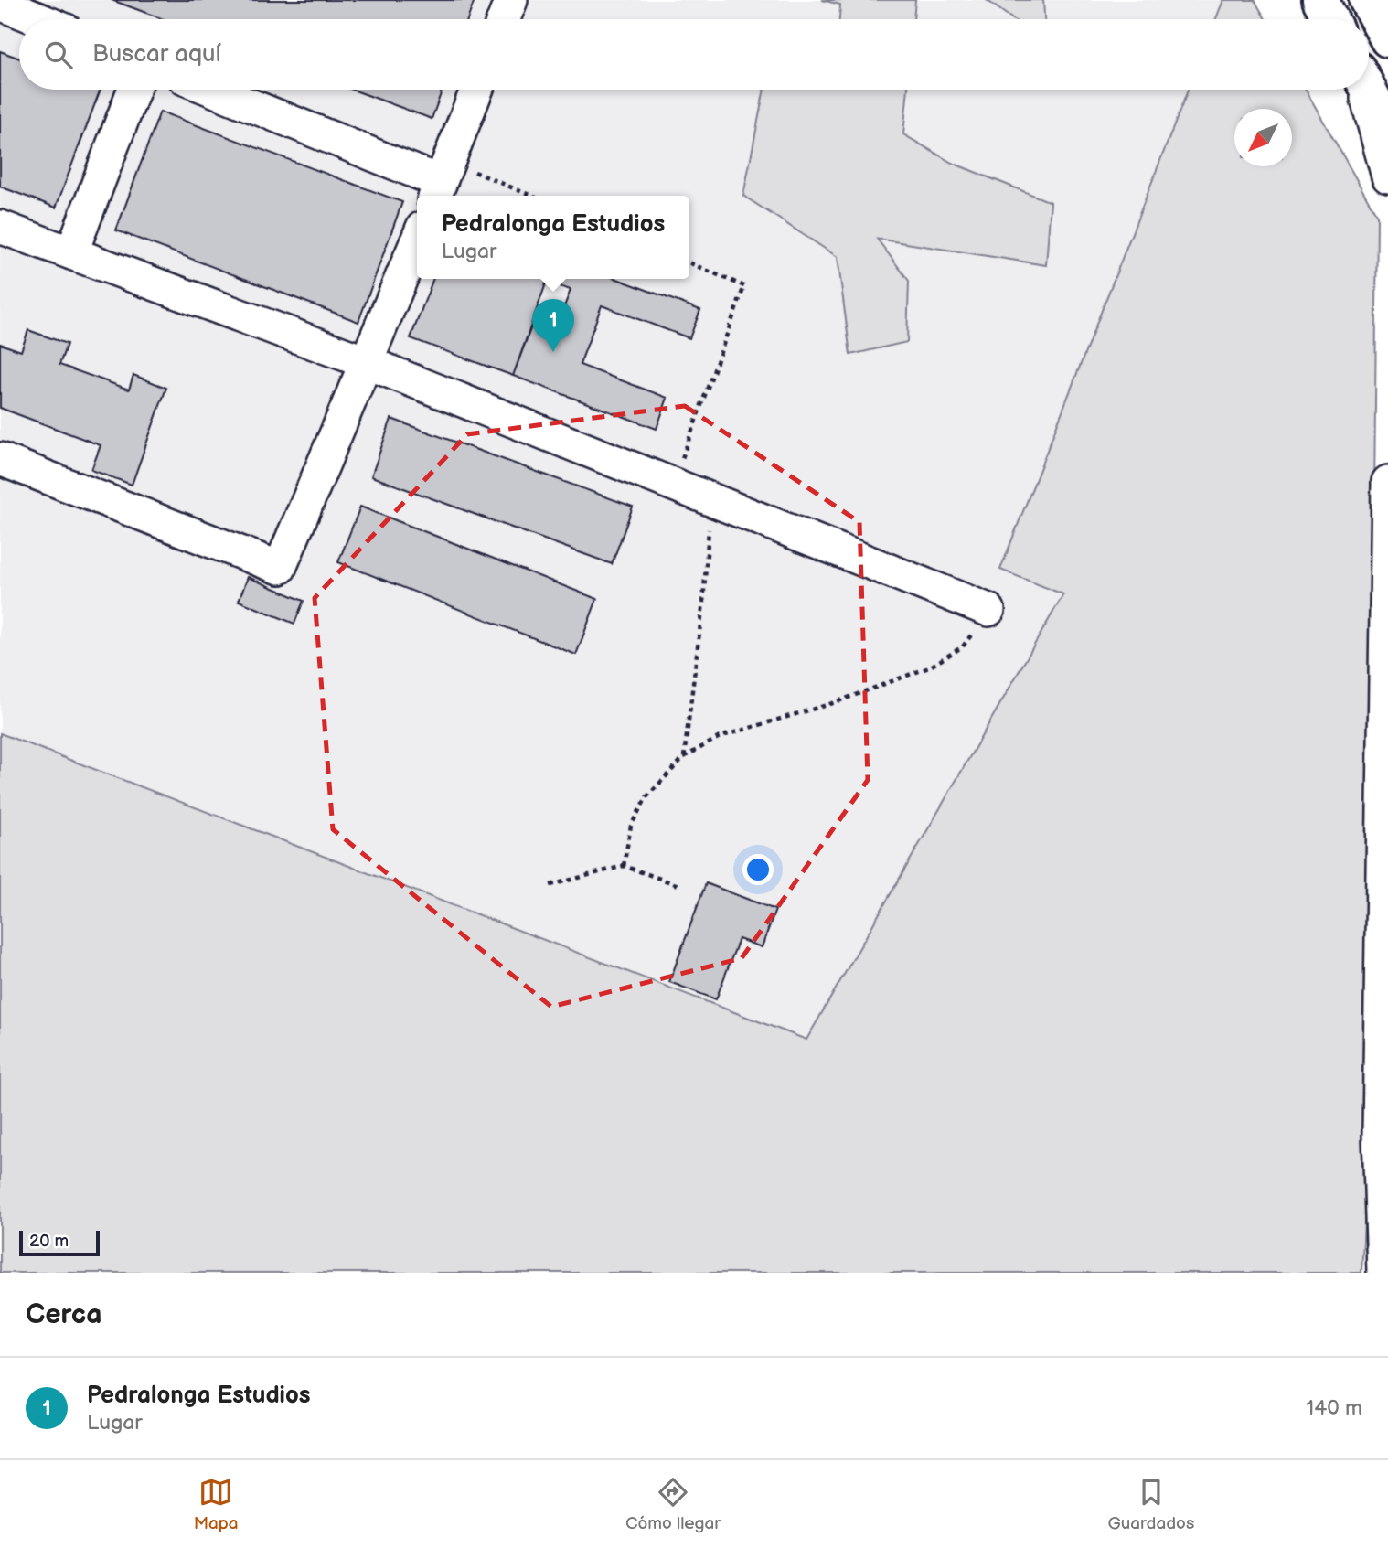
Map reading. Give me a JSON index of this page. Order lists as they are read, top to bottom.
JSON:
{
  "scale_bar": "20 m",
  "north": "bottom left",
  "page": {
    "search": "Buscar aquí",
    "popup": ["Pedralonga Estudios", "Lugar"],
    "pins": "1",
    "scale": "20 m",
    "heading": "Cerca",
    "list": [
      {
        "mark": "1",
        "name": "Pedralonga Estudios",
        "note": "Lugar",
        "value": "140 m"
      }
    ],
    "nav": ["Mapa", "Cómo llegar", "Guardados"]
  }
}
